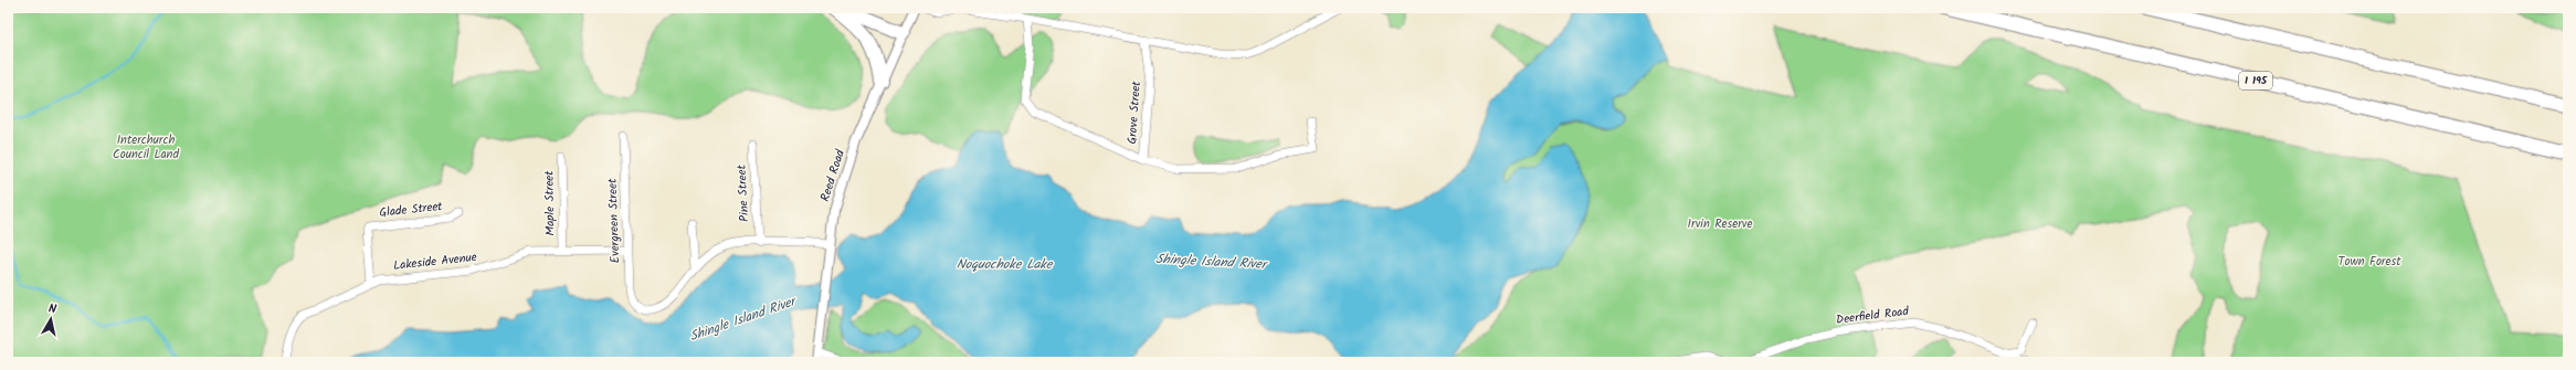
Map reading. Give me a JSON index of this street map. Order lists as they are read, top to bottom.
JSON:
{
  "streets": {
    "highway": ["I 195"],
    "street": [
      "Grove Street",
      "Reed Road",
      "Pine Street",
      "Maple Street",
      "Glade Street",
      "Evergreen Street",
      "Lakeside Avenue",
      "Deerfield Road"
    ]
  },
  "crossings": [
    ["Maple Street", "Lakeside Avenue"],
    ["Glade Street", "Lakeside Avenue"],
    ["Evergreen Street", "Lakeside Avenue"]
  ],
  "water": ["Shingle Island River", "Noquochoke Lake"],
  "parks": ["Interchurch Council Land", "Irvin Reserve", "Town Forest"],
  "north": "top"
}
